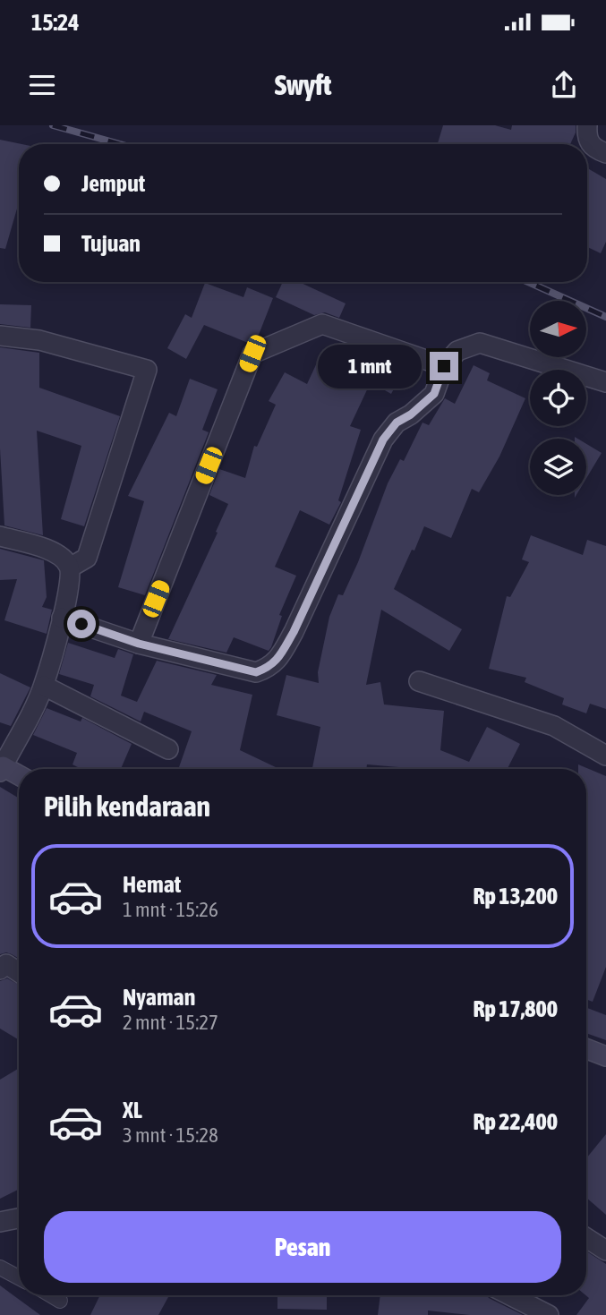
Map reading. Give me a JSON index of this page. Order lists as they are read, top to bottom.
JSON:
{
  "north": "right",
  "page": {
    "status": "15:24",
    "header": "Swyft",
    "banner": ["Jemput", "Tujuan"],
    "bubble": "1 mnt",
    "heading": "Pilih kendaraan",
    "list": [
      {
        "name": "Hemat",
        "note": "1 mnt · 15:26",
        "value": "Rp 13,200"
      },
      {
        "name": "Nyaman",
        "note": "2 mnt · 15:27",
        "value": "Rp 17,800"
      },
      {
        "name": "XL",
        "note": "3 mnt · 15:28",
        "value": "Rp 22,400"
      }
    ],
    "buttons": "Pesan"
  }
}
